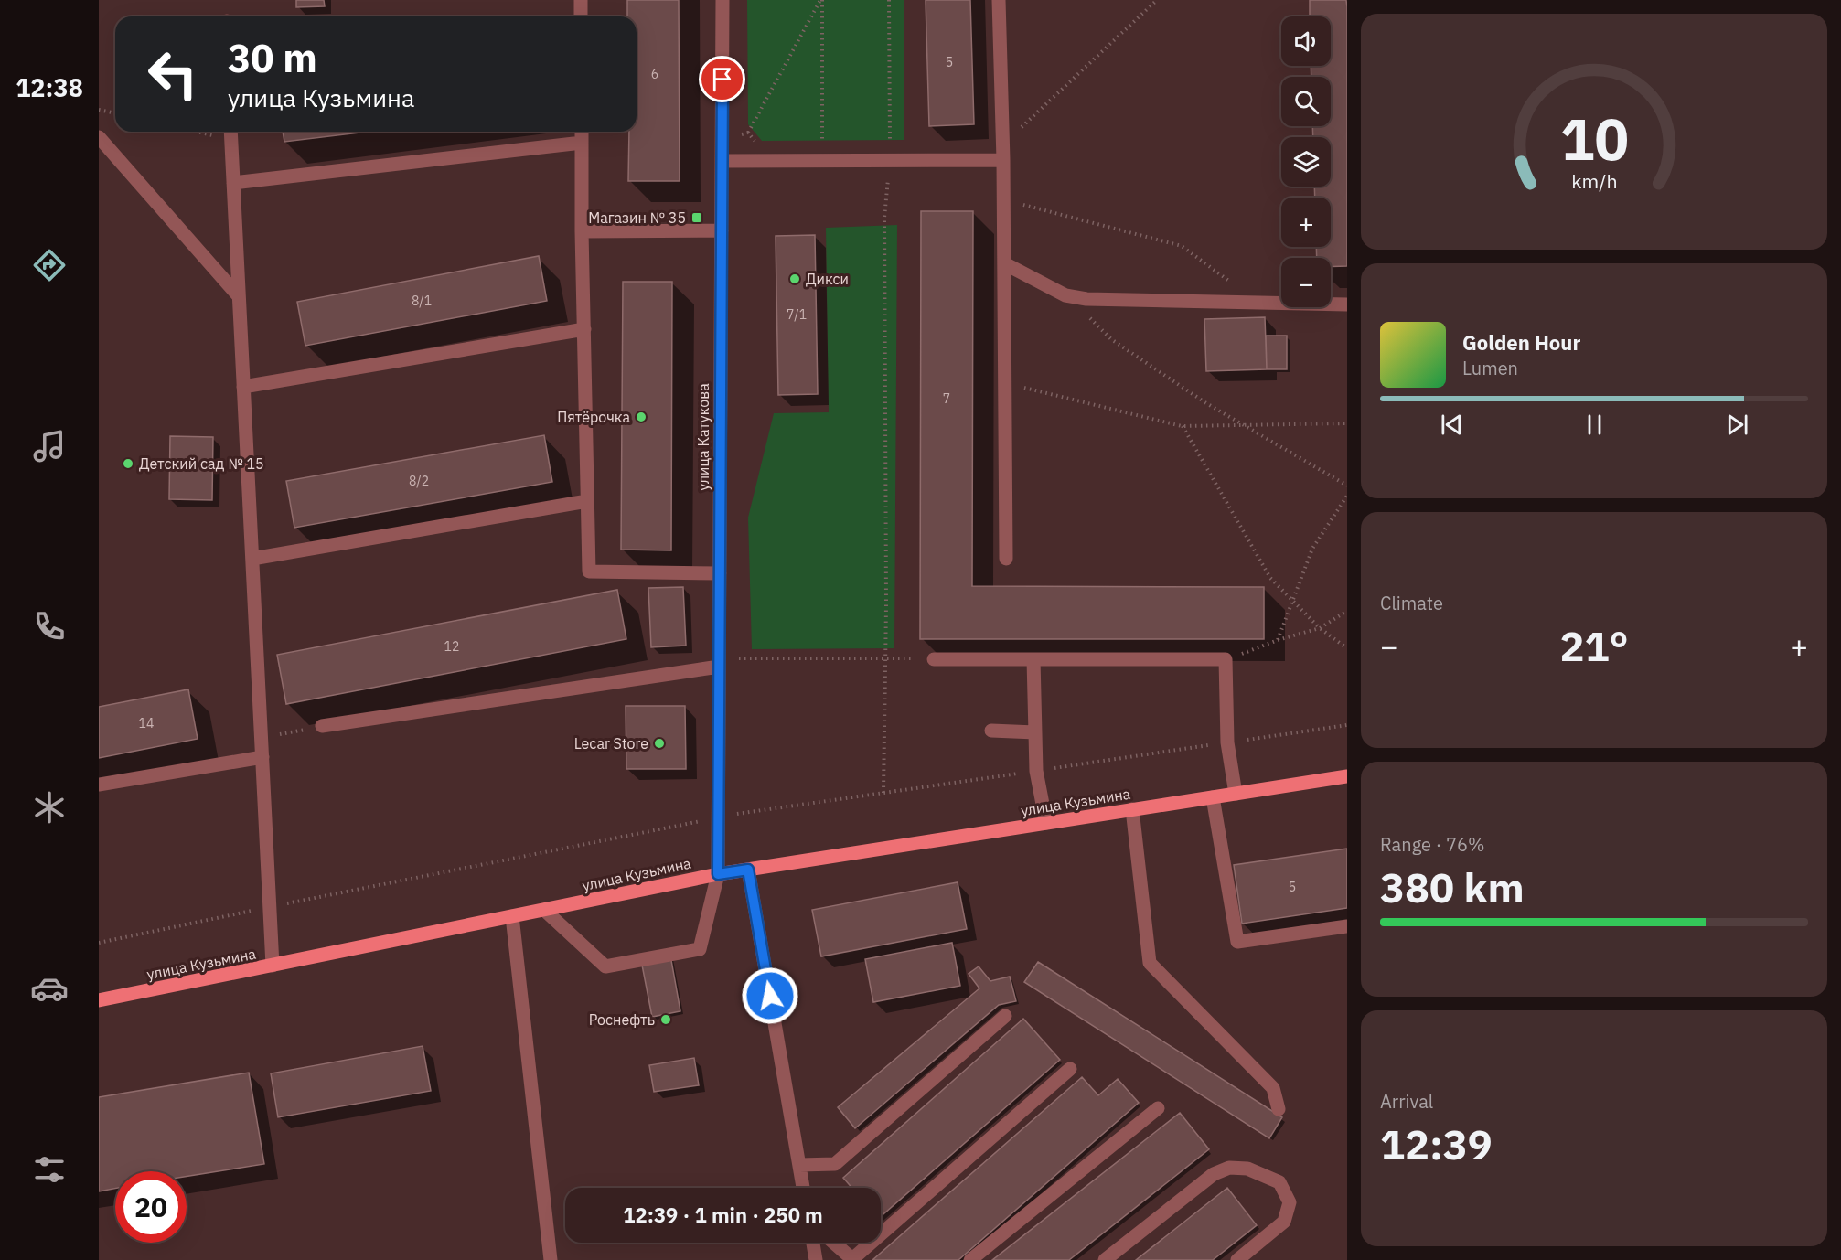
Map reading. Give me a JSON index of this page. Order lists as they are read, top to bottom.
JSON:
{
  "streets": {
    "main road": ["улица Кузьмина"],
    "street": ["улица Катукова"]
  },
  "crossings": [
    ["улица Катукова", "улица Кузьмина"]
  ],
  "places": {
    "transit": ["Магазин № 35"],
    "other": [
      "Дикси",
      "Пятёрочка",
      "Детский сад № 15",
      "Lecar Store",
      "Роснефть"
    ]
  },
  "house_numbers": [
    "5",
    "6",
    "8/1",
    "7/1",
    "7",
    "8/2",
    "12",
    "14",
    "5"
  ],
  "page": {
    "tabs": "12:38",
    "map_buttons": ["+", "−"],
    "turn": ["30 m", "улица Кузьмина"],
    "song": ["Golden Hour", "Lumen"],
    "tile": [
      "Climate",
      ["Range · 76%", "380 km"],
      ["Arrival", "12:39"]
    ],
    "heat": ["−", "21°", "+"],
    "limit": "20",
    "trip": "12:39 · 1 min · 250 m",
    "gauge": ["10", "km/h"]
  }
}
